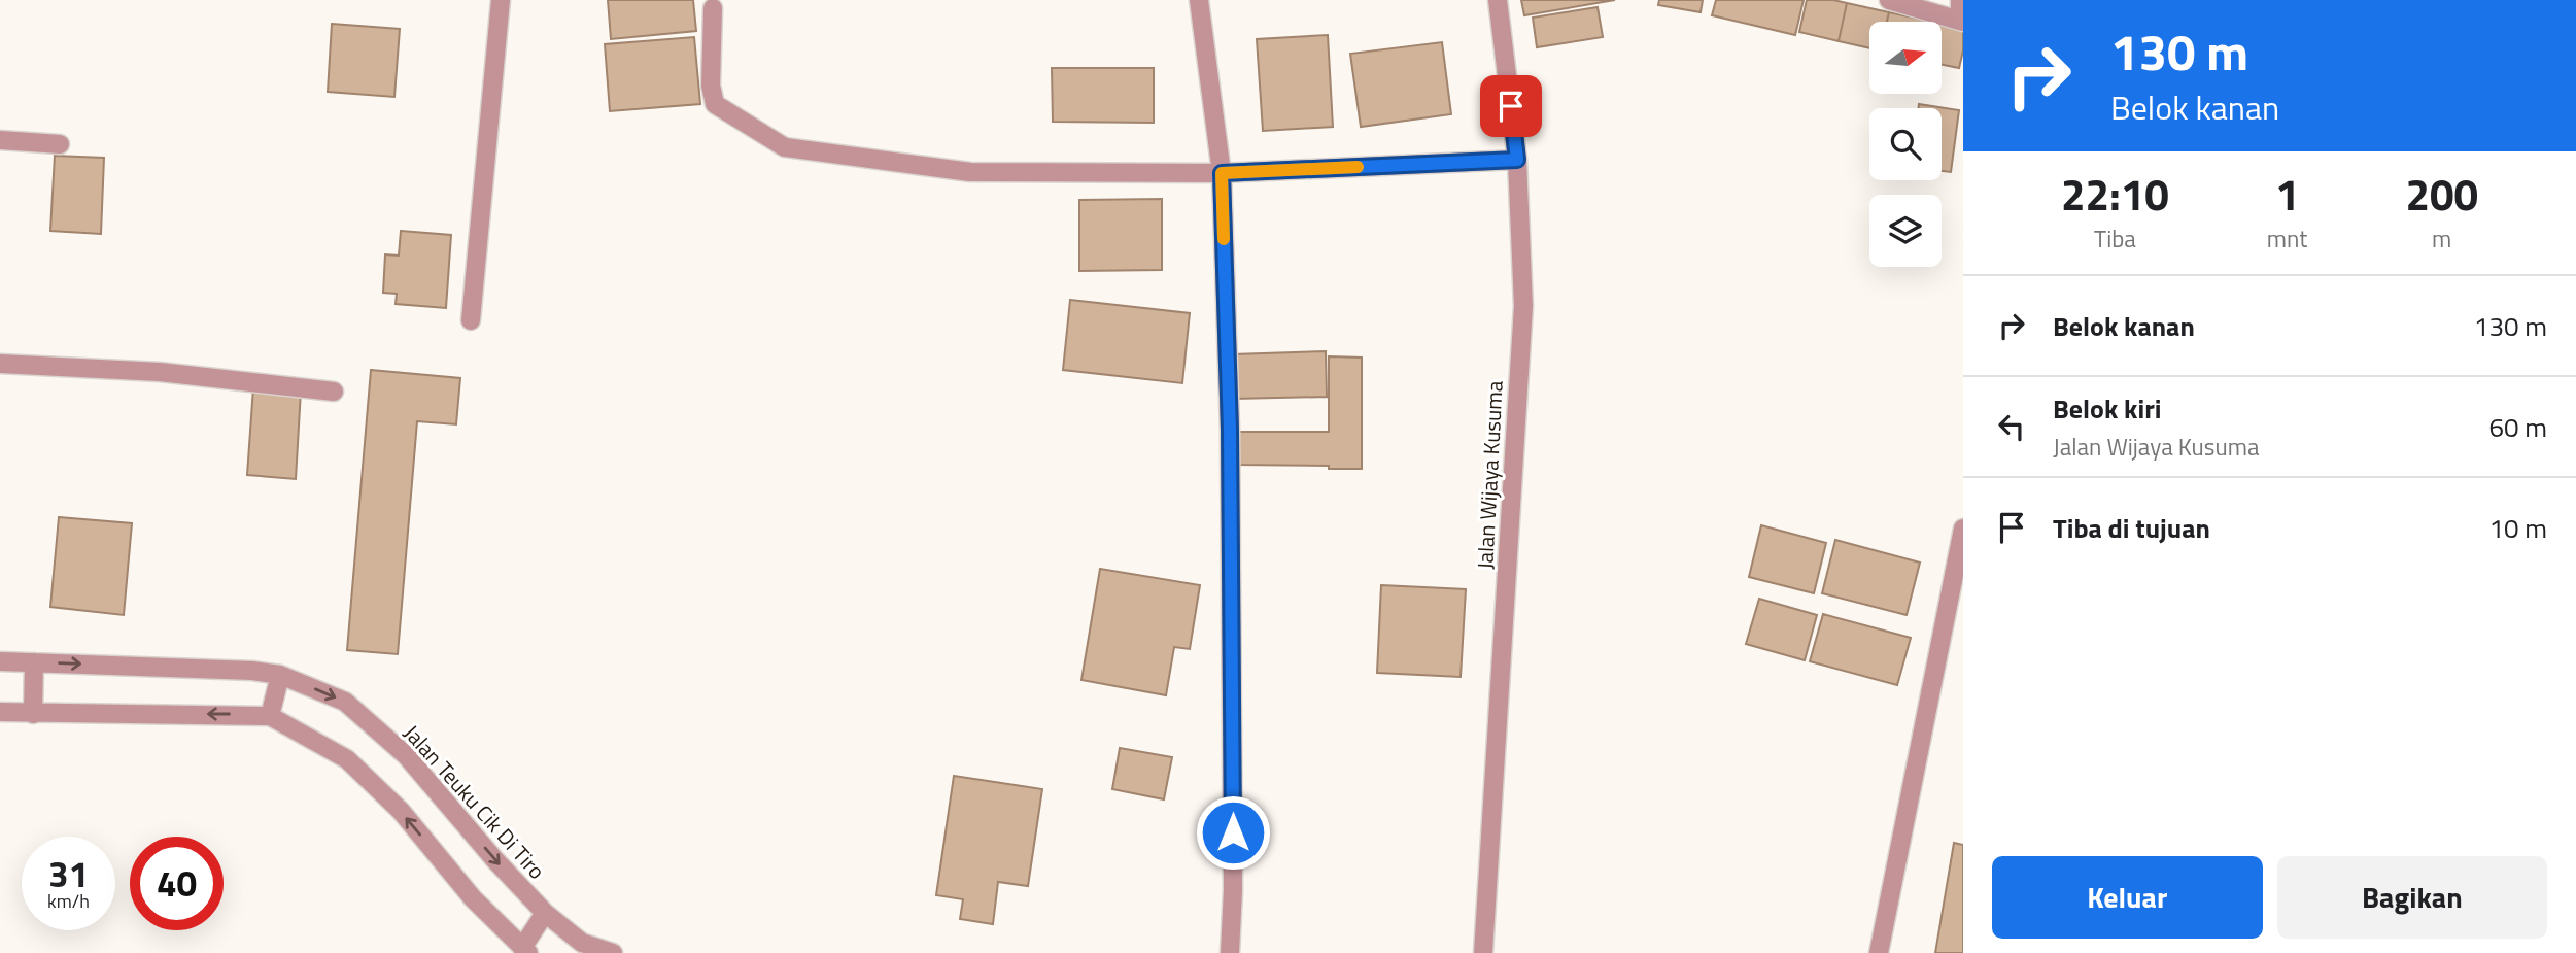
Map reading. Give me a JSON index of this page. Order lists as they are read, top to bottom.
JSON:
{
  "streets": {
    "street": ["Jalan Wijaya Kusuma", "Jalan Teuku Cik Di Tiro"]
  },
  "north": "right",
  "page": {
    "turn": ["130 m", "Belok kanan"],
    "eta": [
      "22:10",
      "Tiba",
      "1",
      "mnt",
      "200",
      "m"
    ],
    "list": [
      {
        "name": "Belok kanan",
        "value": "130 m"
      },
      {
        "name": "Belok kiri",
        "note": "Jalan Wijaya Kusuma",
        "value": "60 m"
      },
      {
        "name": "Tiba di tujuan",
        "value": "10 m"
      }
    ],
    "speed": "31 km/h",
    "limit": "40",
    "buttons": ["Keluar", "Bagikan"]
  }
}
